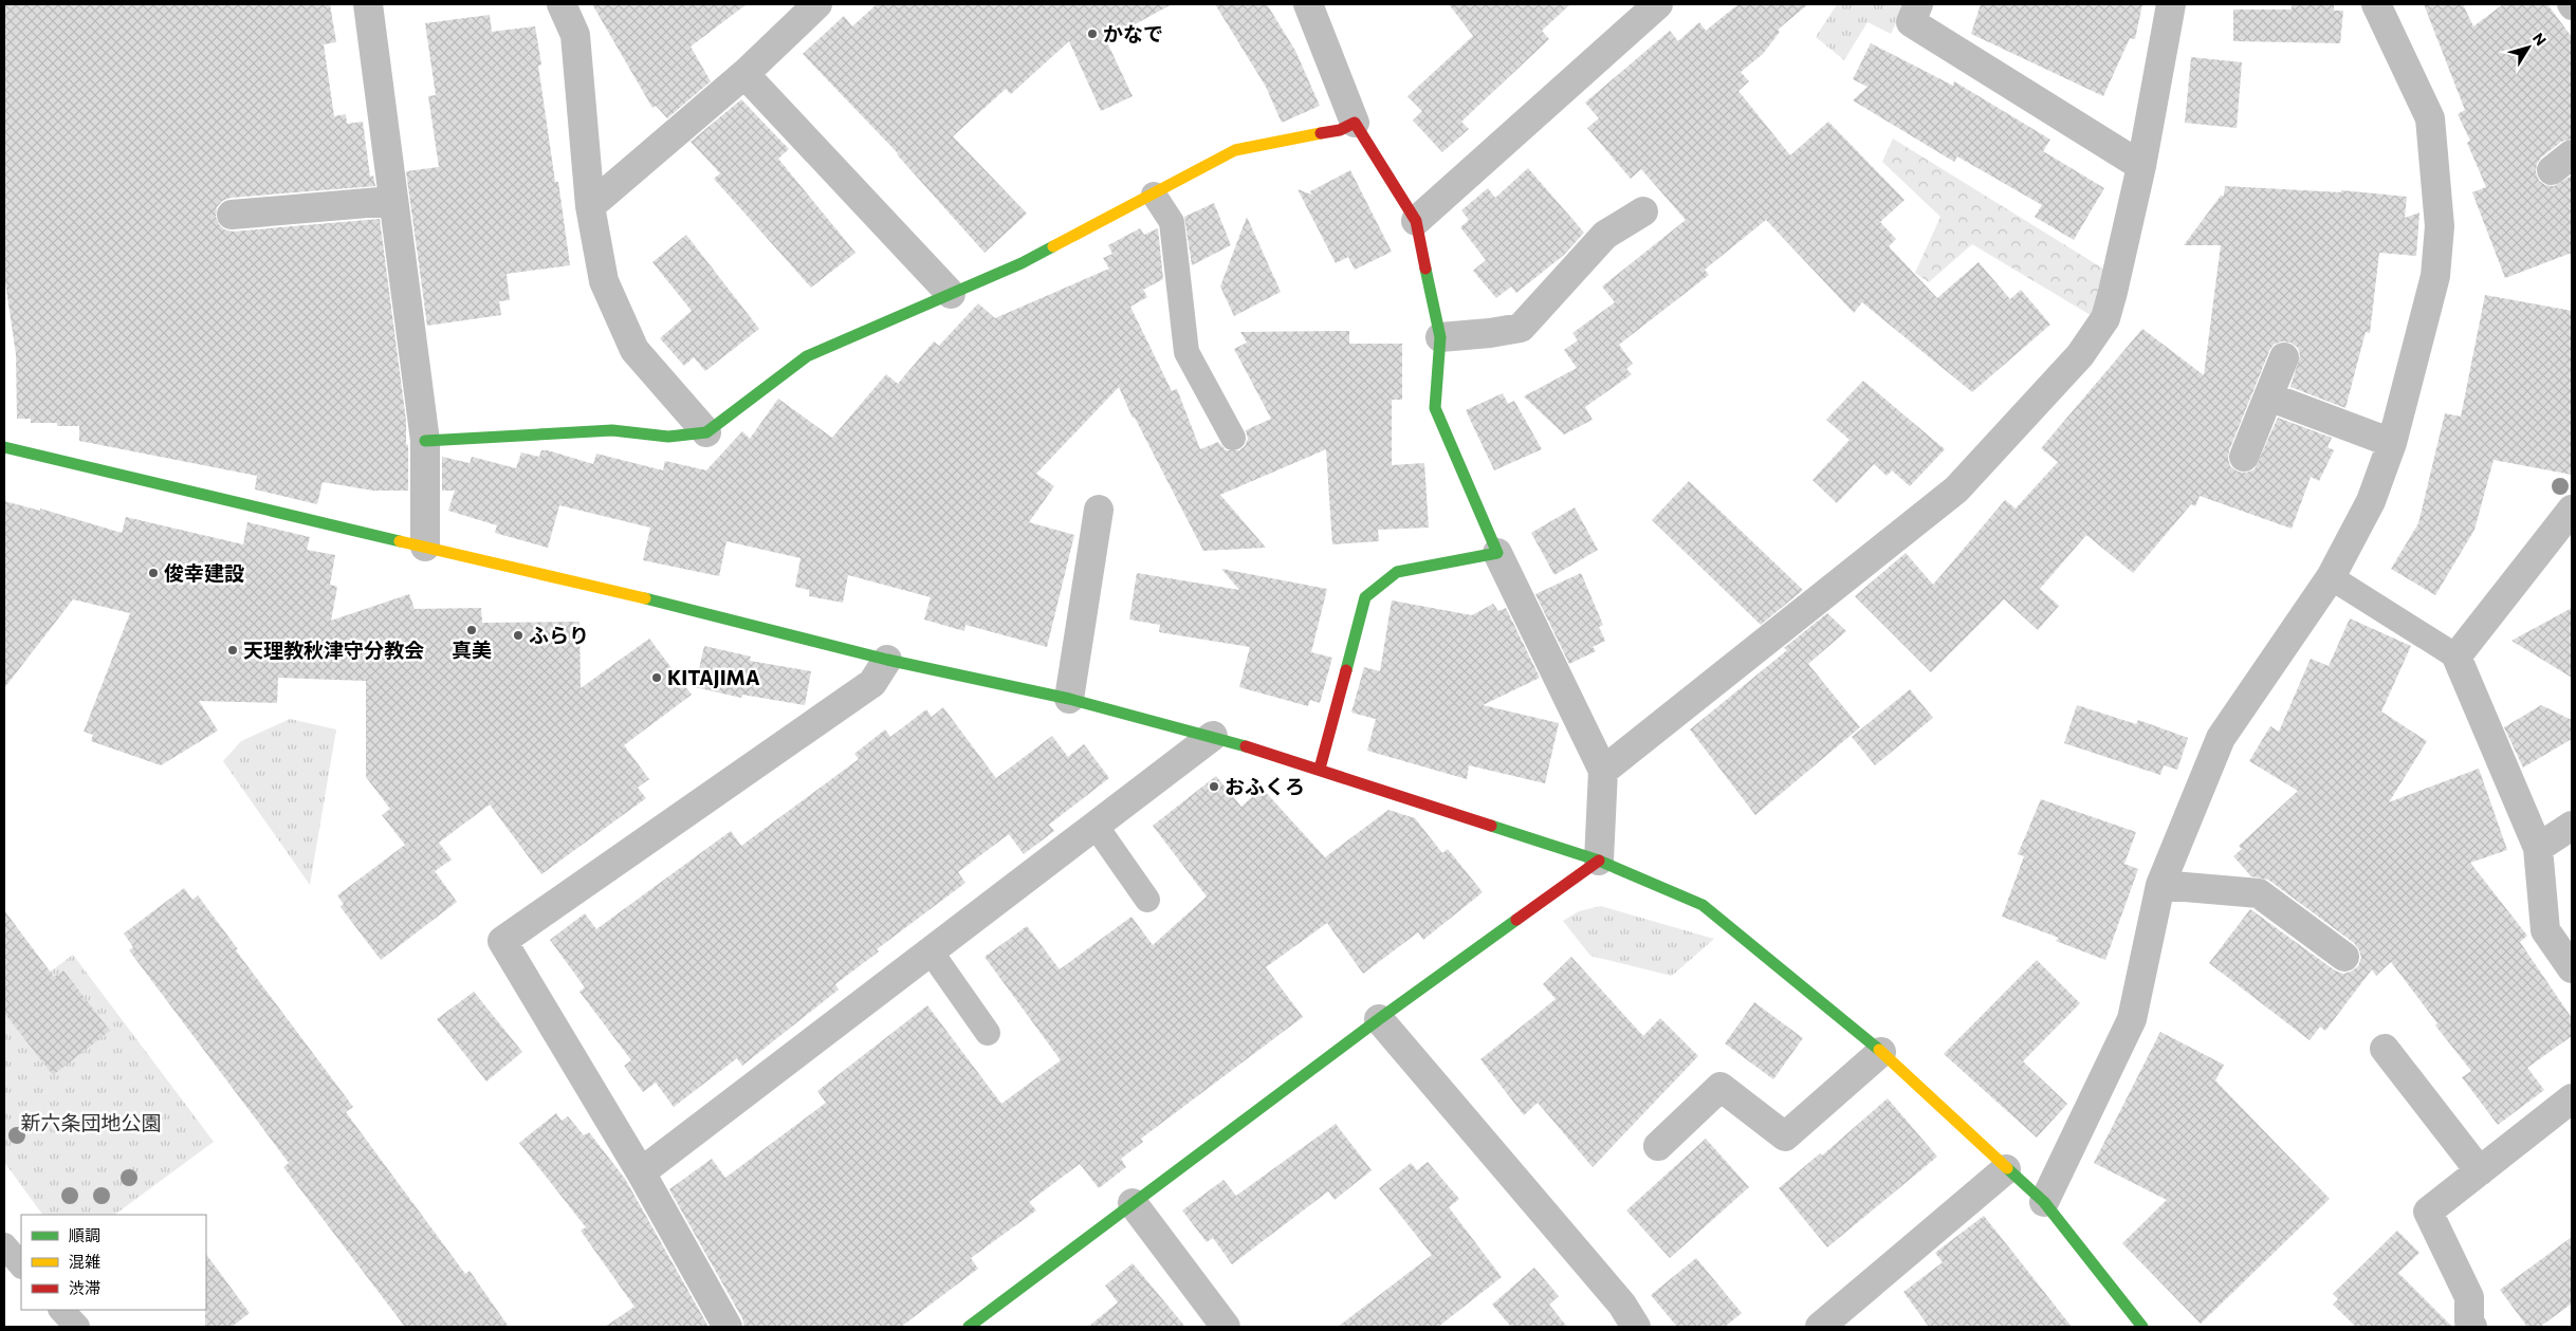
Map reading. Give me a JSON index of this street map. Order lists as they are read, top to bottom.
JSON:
{
  "parks": ["新六条団地公園"],
  "places": [
    "かなで",
    "俊幸建設",
    "真美",
    "ふらり",
    "天理教秋津守分教会",
    "KITAJIMA",
    "おふくろ"
  ],
  "legend": ["順調", "混雑", "渋滞"],
  "north": "top right"
}
